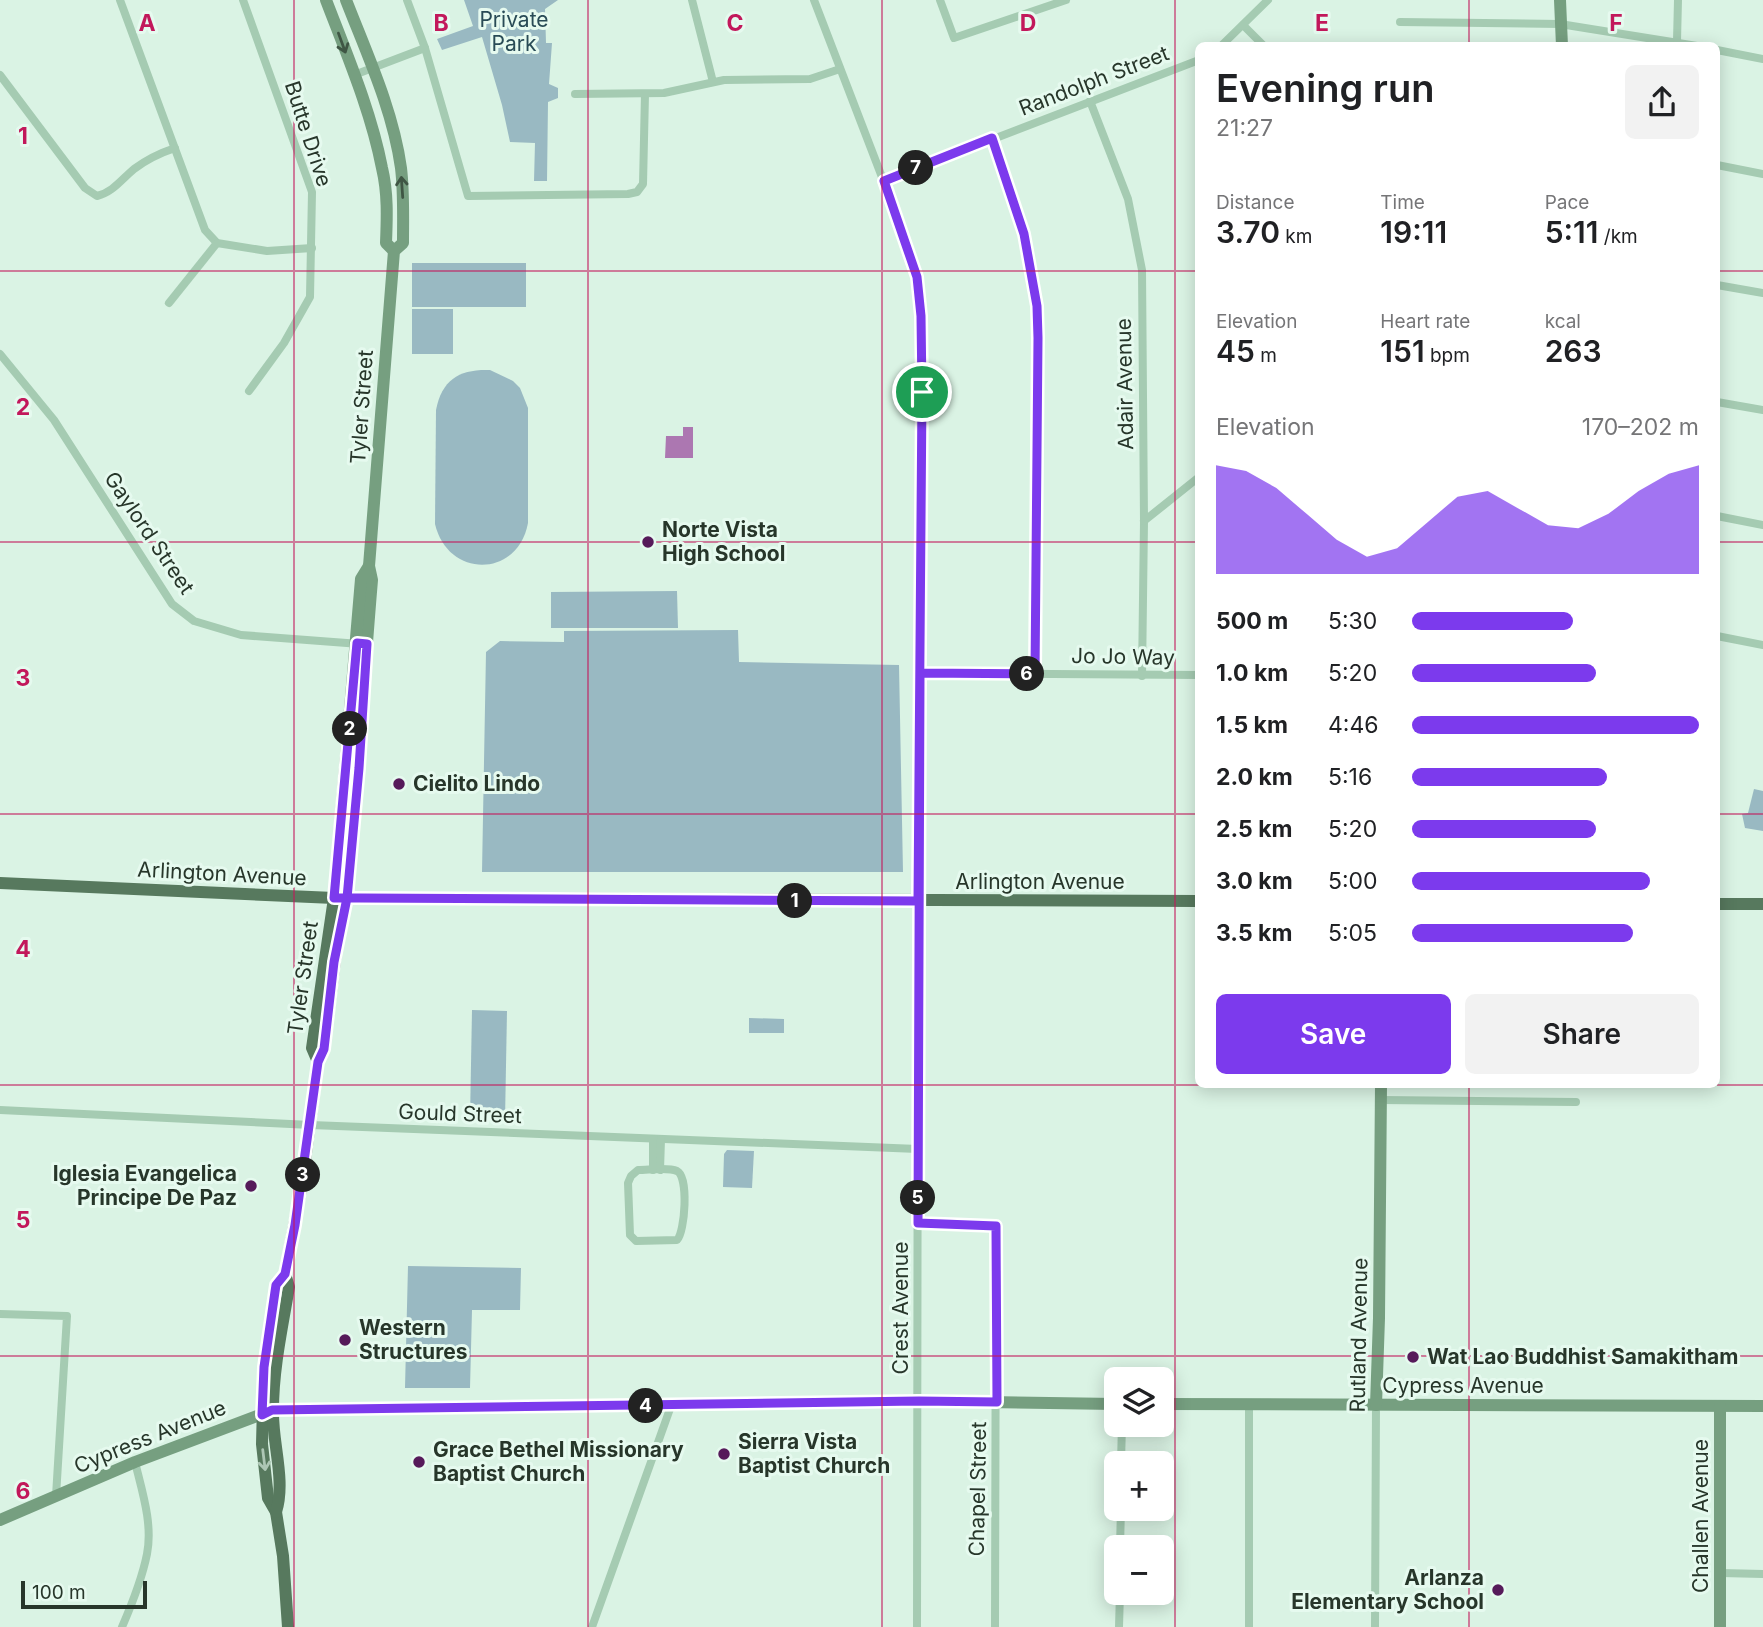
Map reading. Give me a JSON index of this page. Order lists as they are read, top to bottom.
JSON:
{
  "streets": {
    "main road": ["Tyler Street", "Arlington Avenue"],
    "street": [
      "Randolph Street",
      "Butte Drive",
      "Adair Avenue",
      "Gaylord Street",
      "Jo Jo Way",
      "Gould Street",
      "Crest Avenue",
      "Rutland Avenue",
      "Cypress Avenue",
      "Chapel Street",
      "Challen Avenue"
    ]
  },
  "crossings": [
    ["Randolph Street", "Adair Avenue"],
    ["Randolph Street", "Crest Avenue"],
    ["Adair Avenue", "Jo Jo Way"],
    ["Tyler Street", "Gaylord Street"],
    ["Tyler Street", "Arlington Avenue"],
    ["Tyler Street", "Gould Street"],
    ["Tyler Street", "Cypress Avenue"],
    ["Jo Jo Way", "Crest Avenue"],
    ["Arlington Avenue", "Crest Avenue"],
    ["Gould Street", "Crest Avenue"],
    ["Crest Avenue", "Cypress Avenue"],
    ["Crest Avenue", "Chapel Street"],
    ["Rutland Avenue", "Cypress Avenue"],
    ["Cypress Avenue", "Chapel Street"],
    ["Cypress Avenue", "Challen Avenue"]
  ],
  "parks": ["Private Park"],
  "places": [
    "Norte Vista High School",
    "Cielito Lindo",
    "Iglesia Evangelica Principe De Paz",
    "Western Structures",
    "Wat Lao Buddhist Samakitham",
    "Sierra Vista Baptist Church",
    "Grace Bethel Missionary Baptist Church",
    "Arlanza Elementary School"
  ],
  "scale_bar": "100 m",
  "page": {
    "heading": ["Evening run", "21:27"],
    "pins": [
      "7",
      "6",
      "2",
      "1",
      "3",
      "5",
      "4"
    ],
    "stats": [
      ["Distance", "3.70 km"],
      ["Time", "19:11"],
      ["Pace", "5:11 /km"],
      ["Elevation", "45 m"],
      ["Heart rate", "151 bpm"],
      ["kcal", "263"]
    ],
    "chart": ["Elevation", "170–202 m"],
    "list": [
      {
        "name": "500 m",
        "note": "5:30"
      },
      {
        "name": "1.0 km",
        "note": "5:20"
      },
      {
        "name": "1.5 km",
        "note": "4:46"
      },
      {
        "name": "2.0 km",
        "note": "5:16"
      },
      {
        "name": "2.5 km",
        "note": "5:20"
      },
      {
        "name": "3.0 km",
        "note": "5:00"
      },
      {
        "name": "3.5 km",
        "note": "5:05"
      }
    ],
    "buttons": ["Save", "Share"],
    "map_buttons": ["+", "−"],
    "scale": "100 m"
  },
  "grid": {
    "columns": [
      "A",
      "B",
      "C",
      "D",
      "E",
      "F"
    ],
    "rows": [
      "1",
      "2",
      "3",
      "4",
      "5",
      "6"
    ]
  }
}
